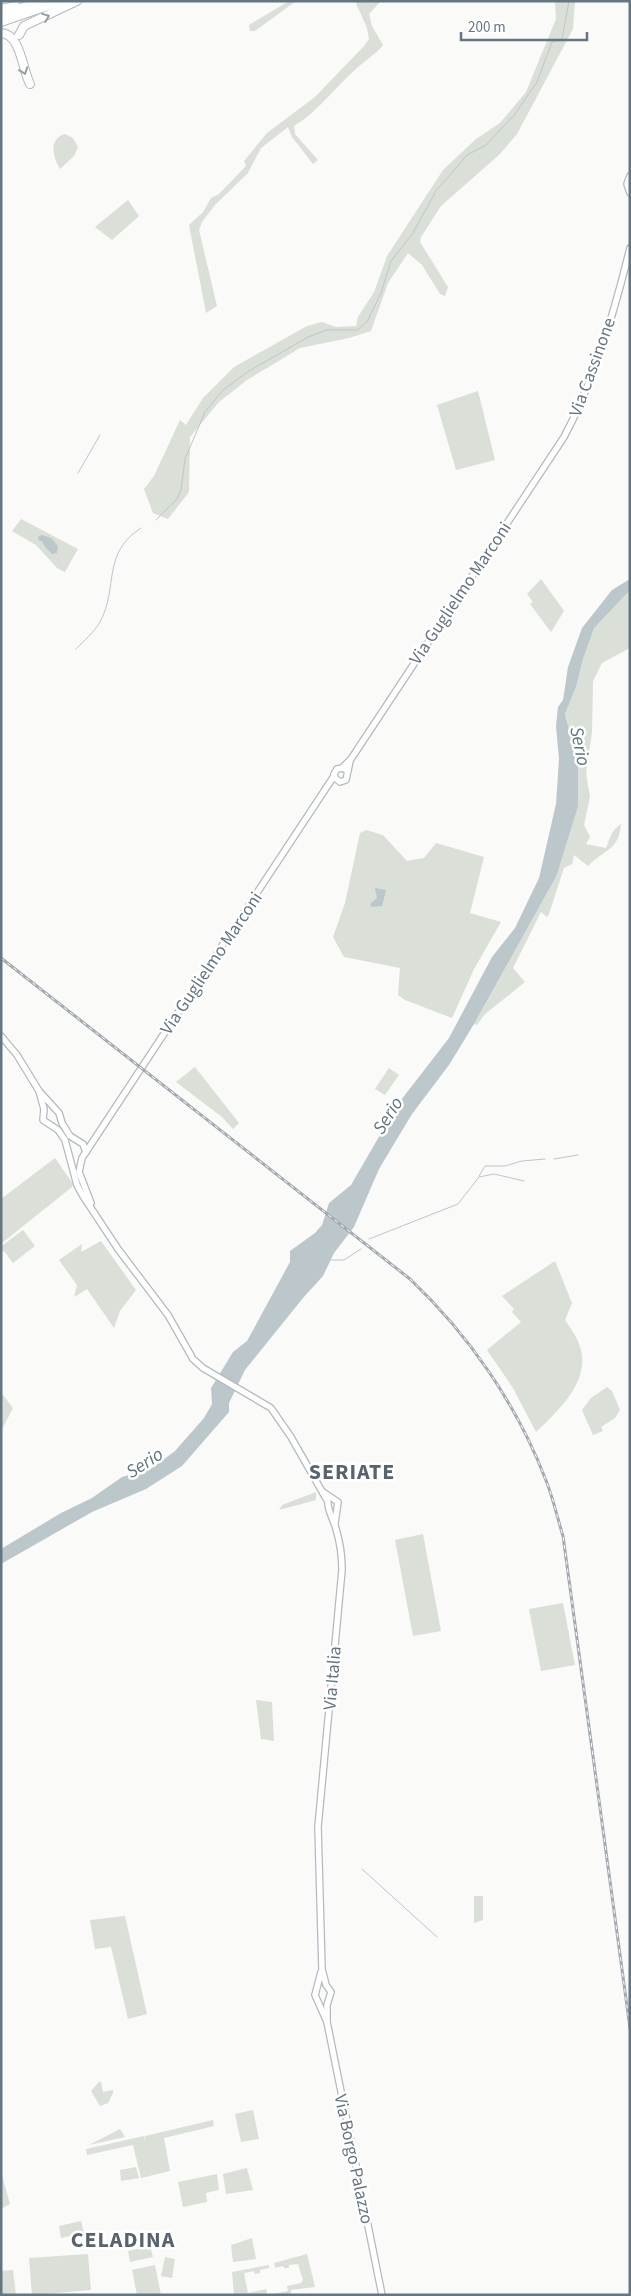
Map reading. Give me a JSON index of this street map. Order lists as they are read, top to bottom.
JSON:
{
  "streets": {
    "main road": [
      "Via Cassinone",
      "Via Guglielmo Marconi",
      "Via Italia",
      "Via Borgo Palazzo"
    ]
  },
  "crossings": [
    ["Via Cassinone", "Via Guglielmo Marconi"],
    ["Via Italia", "Via Borgo Palazzo"]
  ],
  "districts": ["SERIATE", "CELADINA"],
  "water": ["Serio"],
  "scale_bar": "200 m"
}
